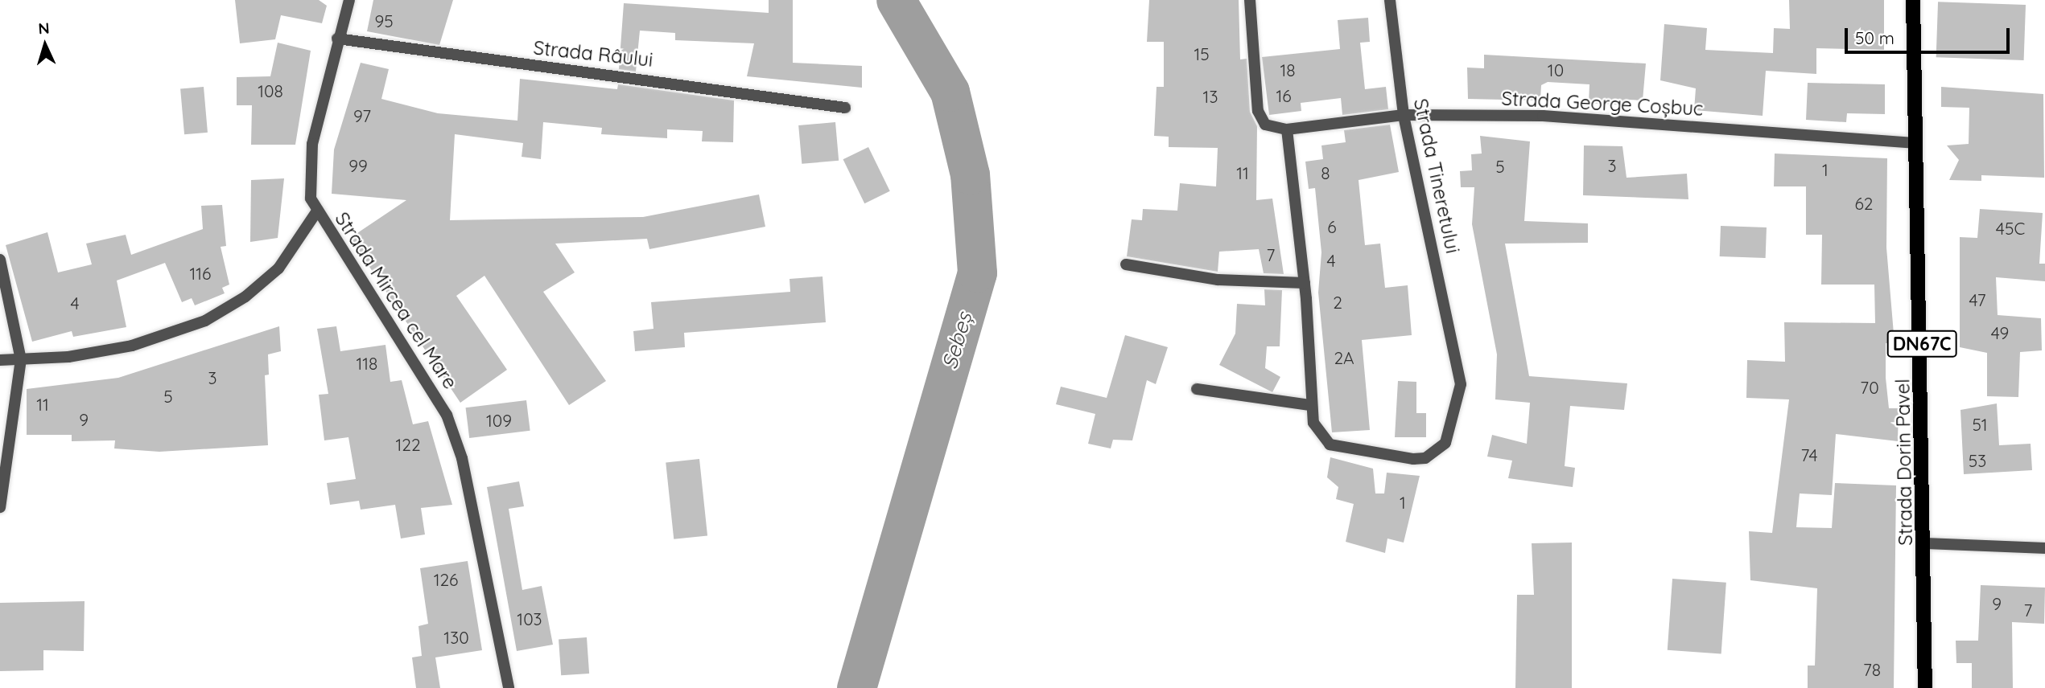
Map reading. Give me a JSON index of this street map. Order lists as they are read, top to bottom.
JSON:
{
  "streets": {
    "main road": ["DN67C", "Strada Dorin Pavel"],
    "street": [
      "Strada Râului",
      "Strada George Coșbuc",
      "Strada Tineretului",
      "Strada Mircea cel Mare"
    ]
  },
  "crossings": [
    ["Strada Râului", "Strada Mircea cel Mare"],
    ["Strada George Coșbuc", "Strada Tineretului"],
    ["Strada George Coșbuc", "Strada Dorin Pavel"]
  ],
  "water": ["Sebeș"],
  "house_numbers": [
    "95",
    "15",
    "18",
    "10",
    "108",
    "16",
    "13",
    "97",
    "99",
    "3",
    "5",
    "1",
    "11",
    "8",
    "62",
    "6",
    "45C",
    "7",
    "4",
    "116",
    "47",
    "2",
    "4",
    "49",
    "2A",
    "118",
    "3",
    "70",
    "5",
    "11",
    "9",
    "109",
    "51",
    "122",
    "74",
    "53",
    "1",
    "126",
    "9",
    "7",
    "103",
    "130",
    "78"
  ],
  "scale_bar": "50 m",
  "north": "top"
}
